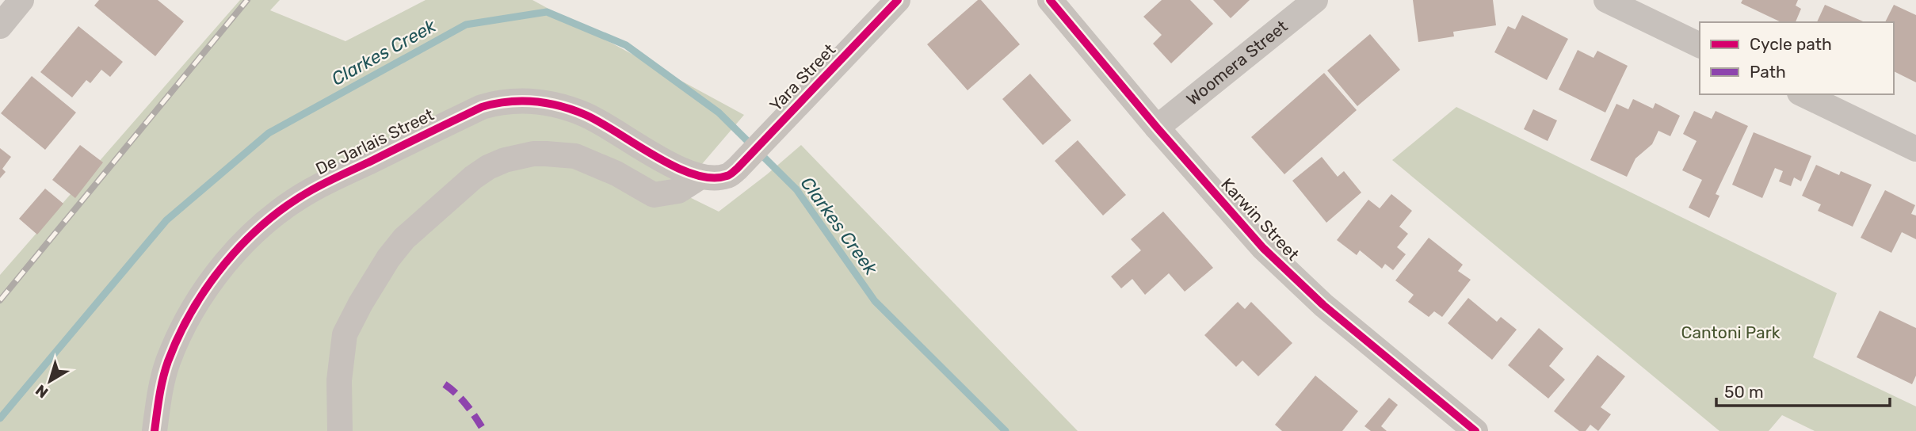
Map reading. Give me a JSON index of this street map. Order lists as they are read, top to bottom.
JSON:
{
  "streets": {
    "street": [
      "Woomera Street",
      "Yara Street",
      "De Jarlais Street",
      "Karwin Street"
    ]
  },
  "crossings": [
    ["Woomera Street", "Karwin Street"],
    ["Yara Street", "De Jarlais Street"]
  ],
  "water": ["Clarkes Creek"],
  "parks": ["Cantoni Park"],
  "legend": ["Cycle path", "Path"],
  "scale_bar": "50 m",
  "north": "bottom left"
}
